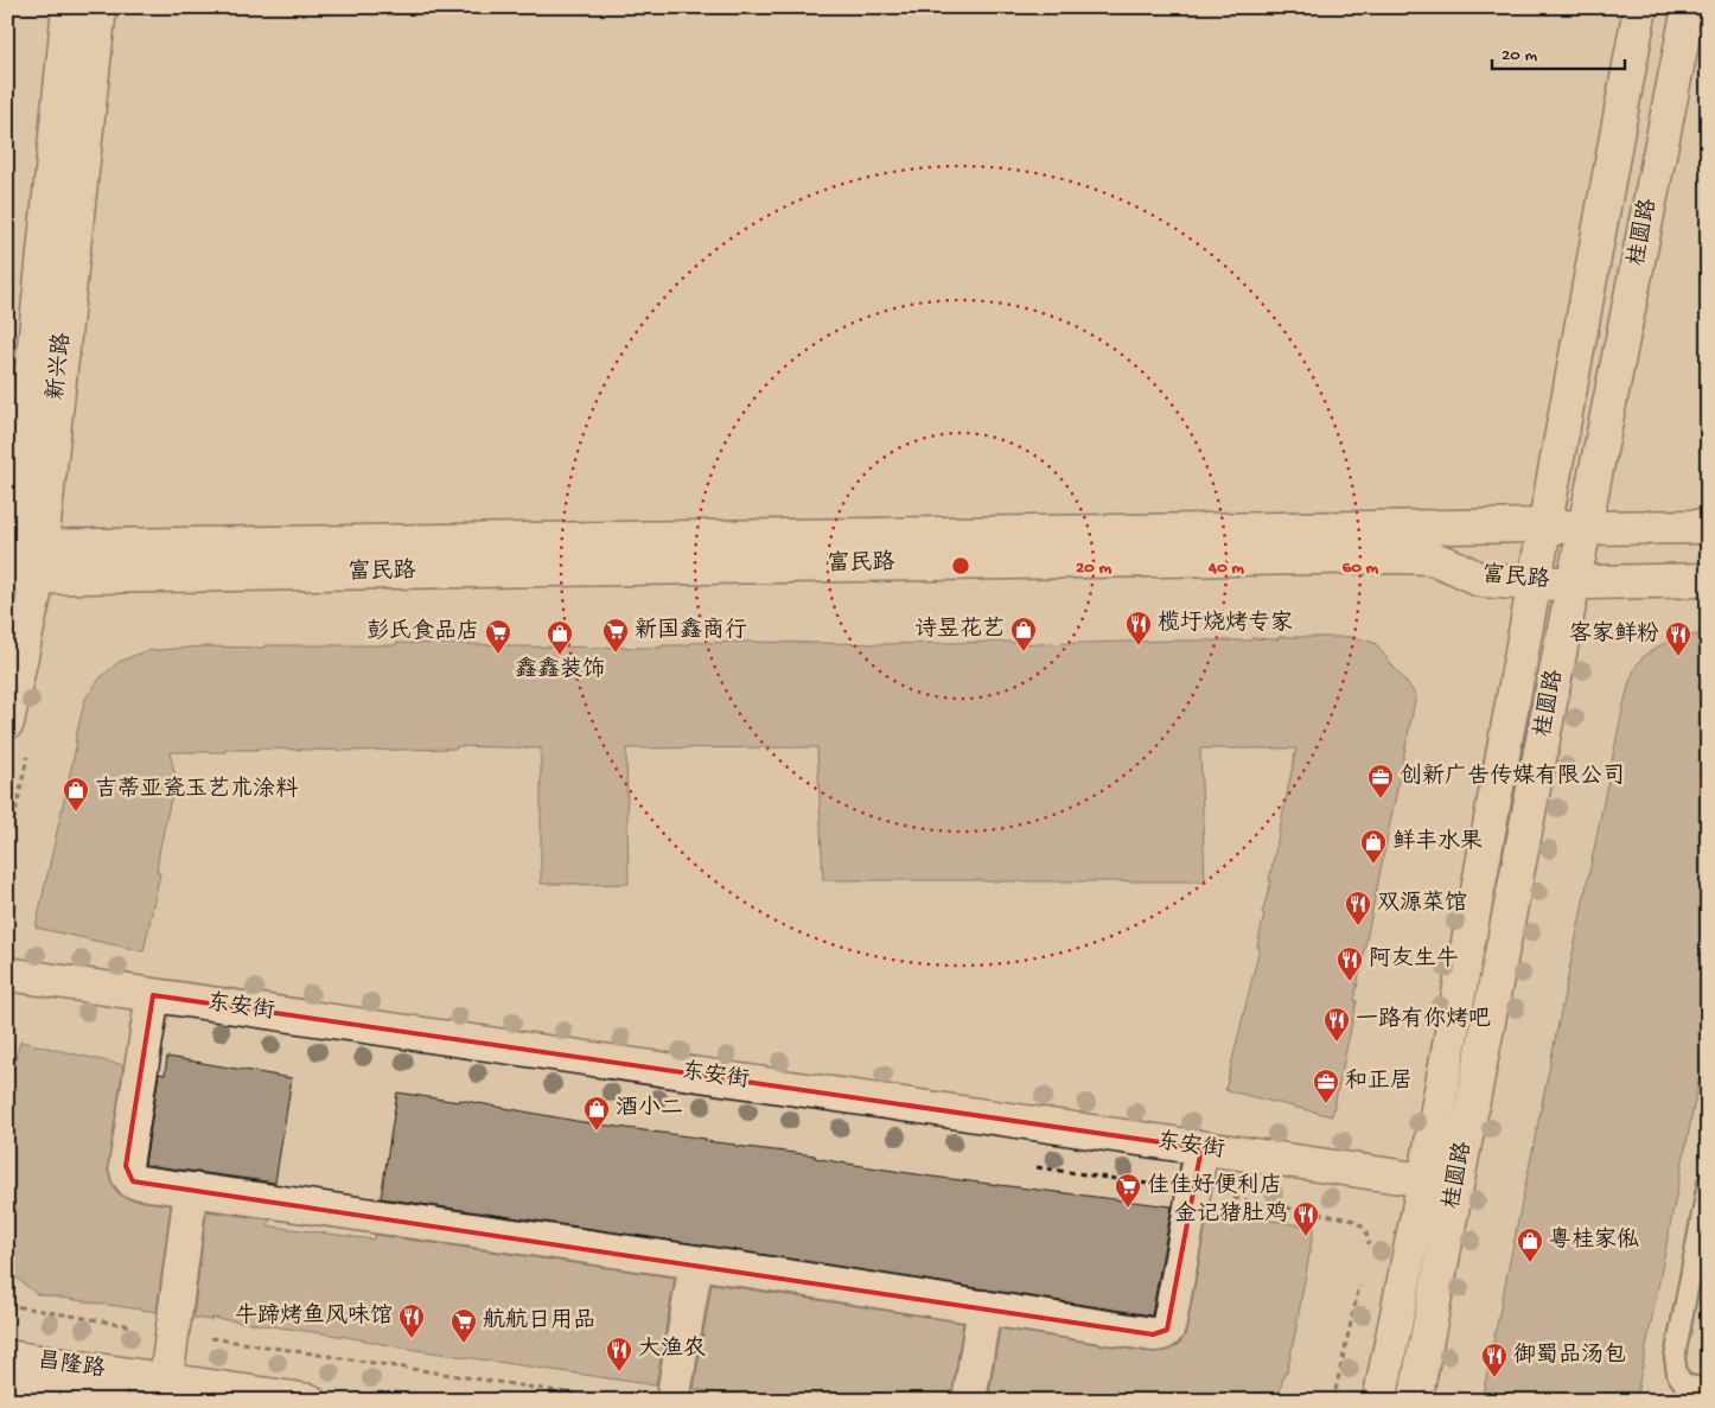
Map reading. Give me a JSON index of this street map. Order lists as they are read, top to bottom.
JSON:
{
  "streets": {
    "street": [
      "桂圆路",
      "新兴路",
      "富民路",
      "东安街",
      "昌隆路"
    ]
  },
  "crossings": [
    ["桂圆路", "富民路"],
    ["桂圆路", "东安街"],
    ["新兴路", "富民路"]
  ],
  "places": {
    "restaurant": [
      "榄圩烧烤专家",
      "客家鲜粉",
      "双源菜馆",
      "阿友生牛",
      "一路有你烤吧",
      "金记猪肚鸡",
      "牛蹄烤鱼风味馆",
      "大渔农",
      "御蜀品汤包"
    ],
    "shop": [
      "诗昱花艺",
      "鑫鑫装饰",
      "吉蒂亚瓷玉艺术涂料",
      "鲜丰水果",
      "酒小二",
      "粤桂家俬"
    ],
    "supermarket": [
      "新国鑫商行",
      "彭氏食品店",
      "佳佳好便利店",
      "航航日用品"
    ],
    "office": ["创新广告传媒有限公司", "和正居"]
  },
  "scale_bar": "20 m",
  "rings": ["20 m", "40 m", "60 m"]
}
